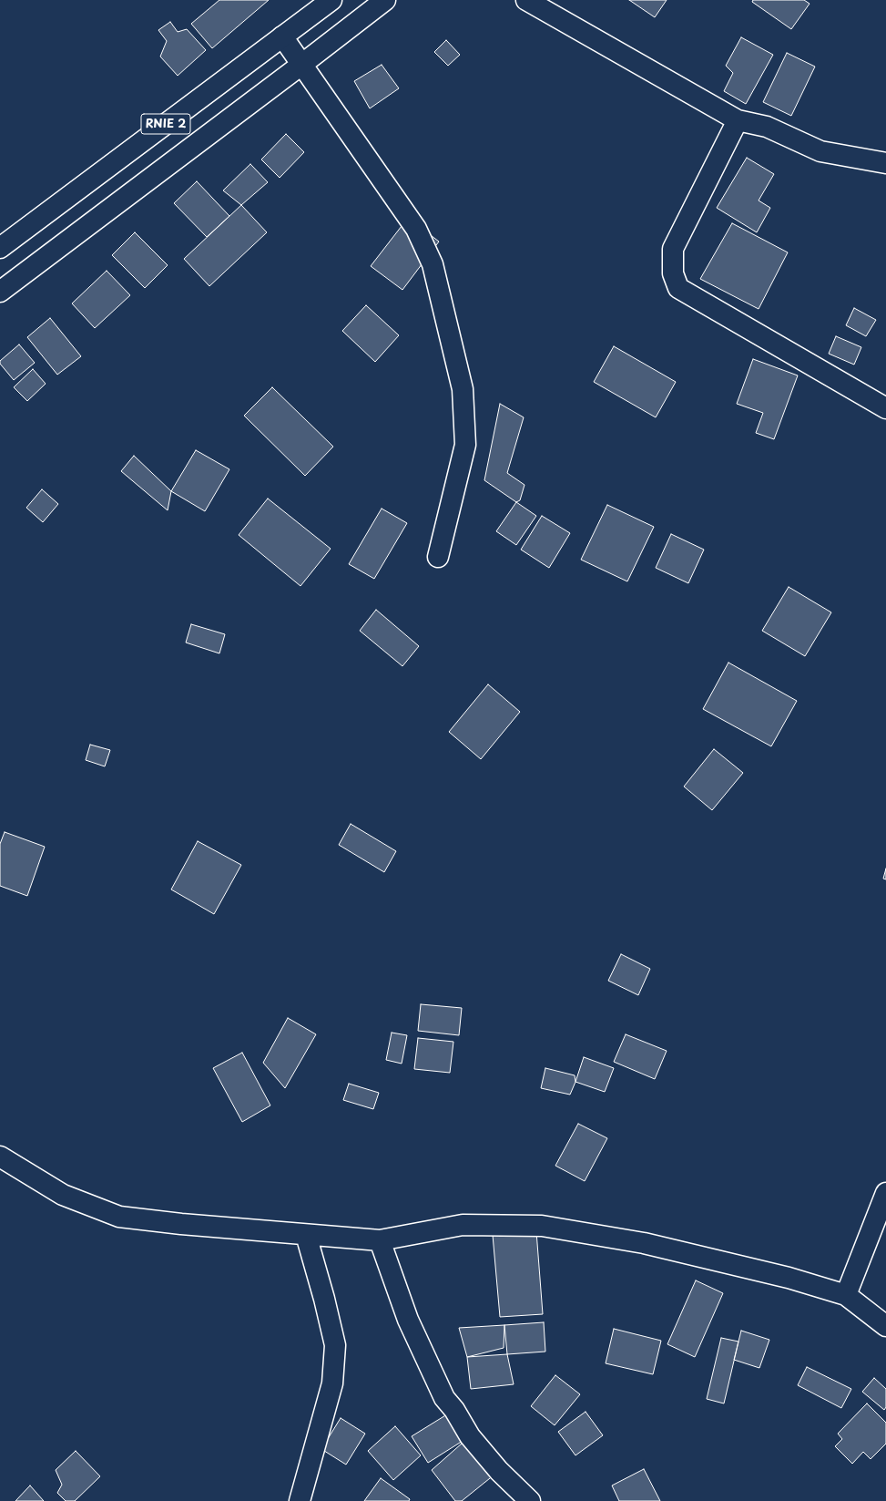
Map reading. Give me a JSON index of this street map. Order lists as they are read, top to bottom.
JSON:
{
  "streets": {
    "main road": ["RNIE 2"]
  }
}
